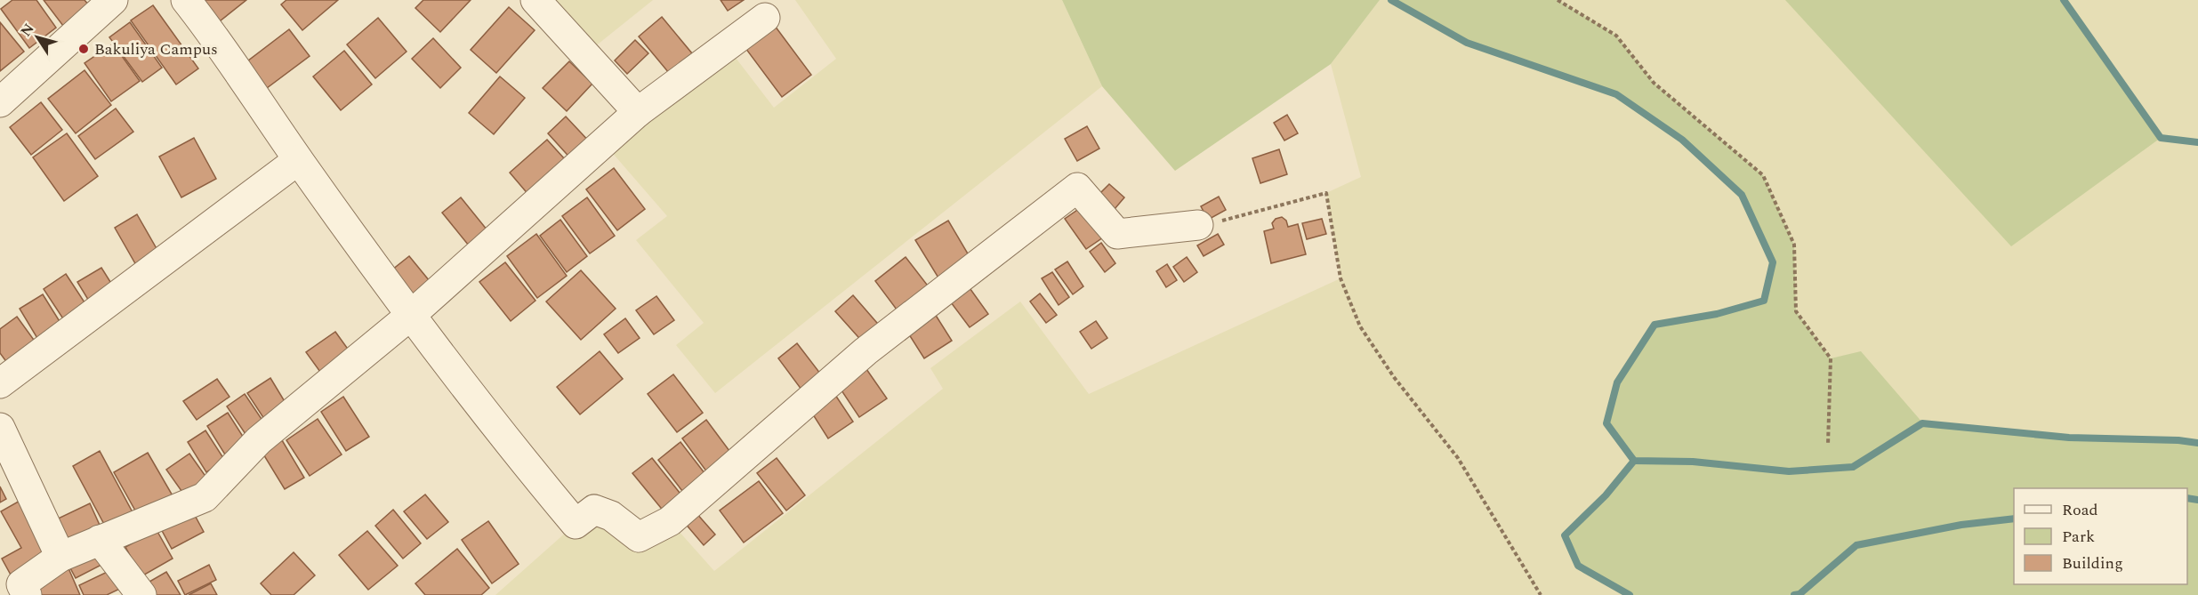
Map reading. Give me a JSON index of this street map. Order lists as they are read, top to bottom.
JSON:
{
  "places": ["Bakuliya Campus"],
  "legend": ["Road", "Park", "Building"],
  "north": "top left"
}
